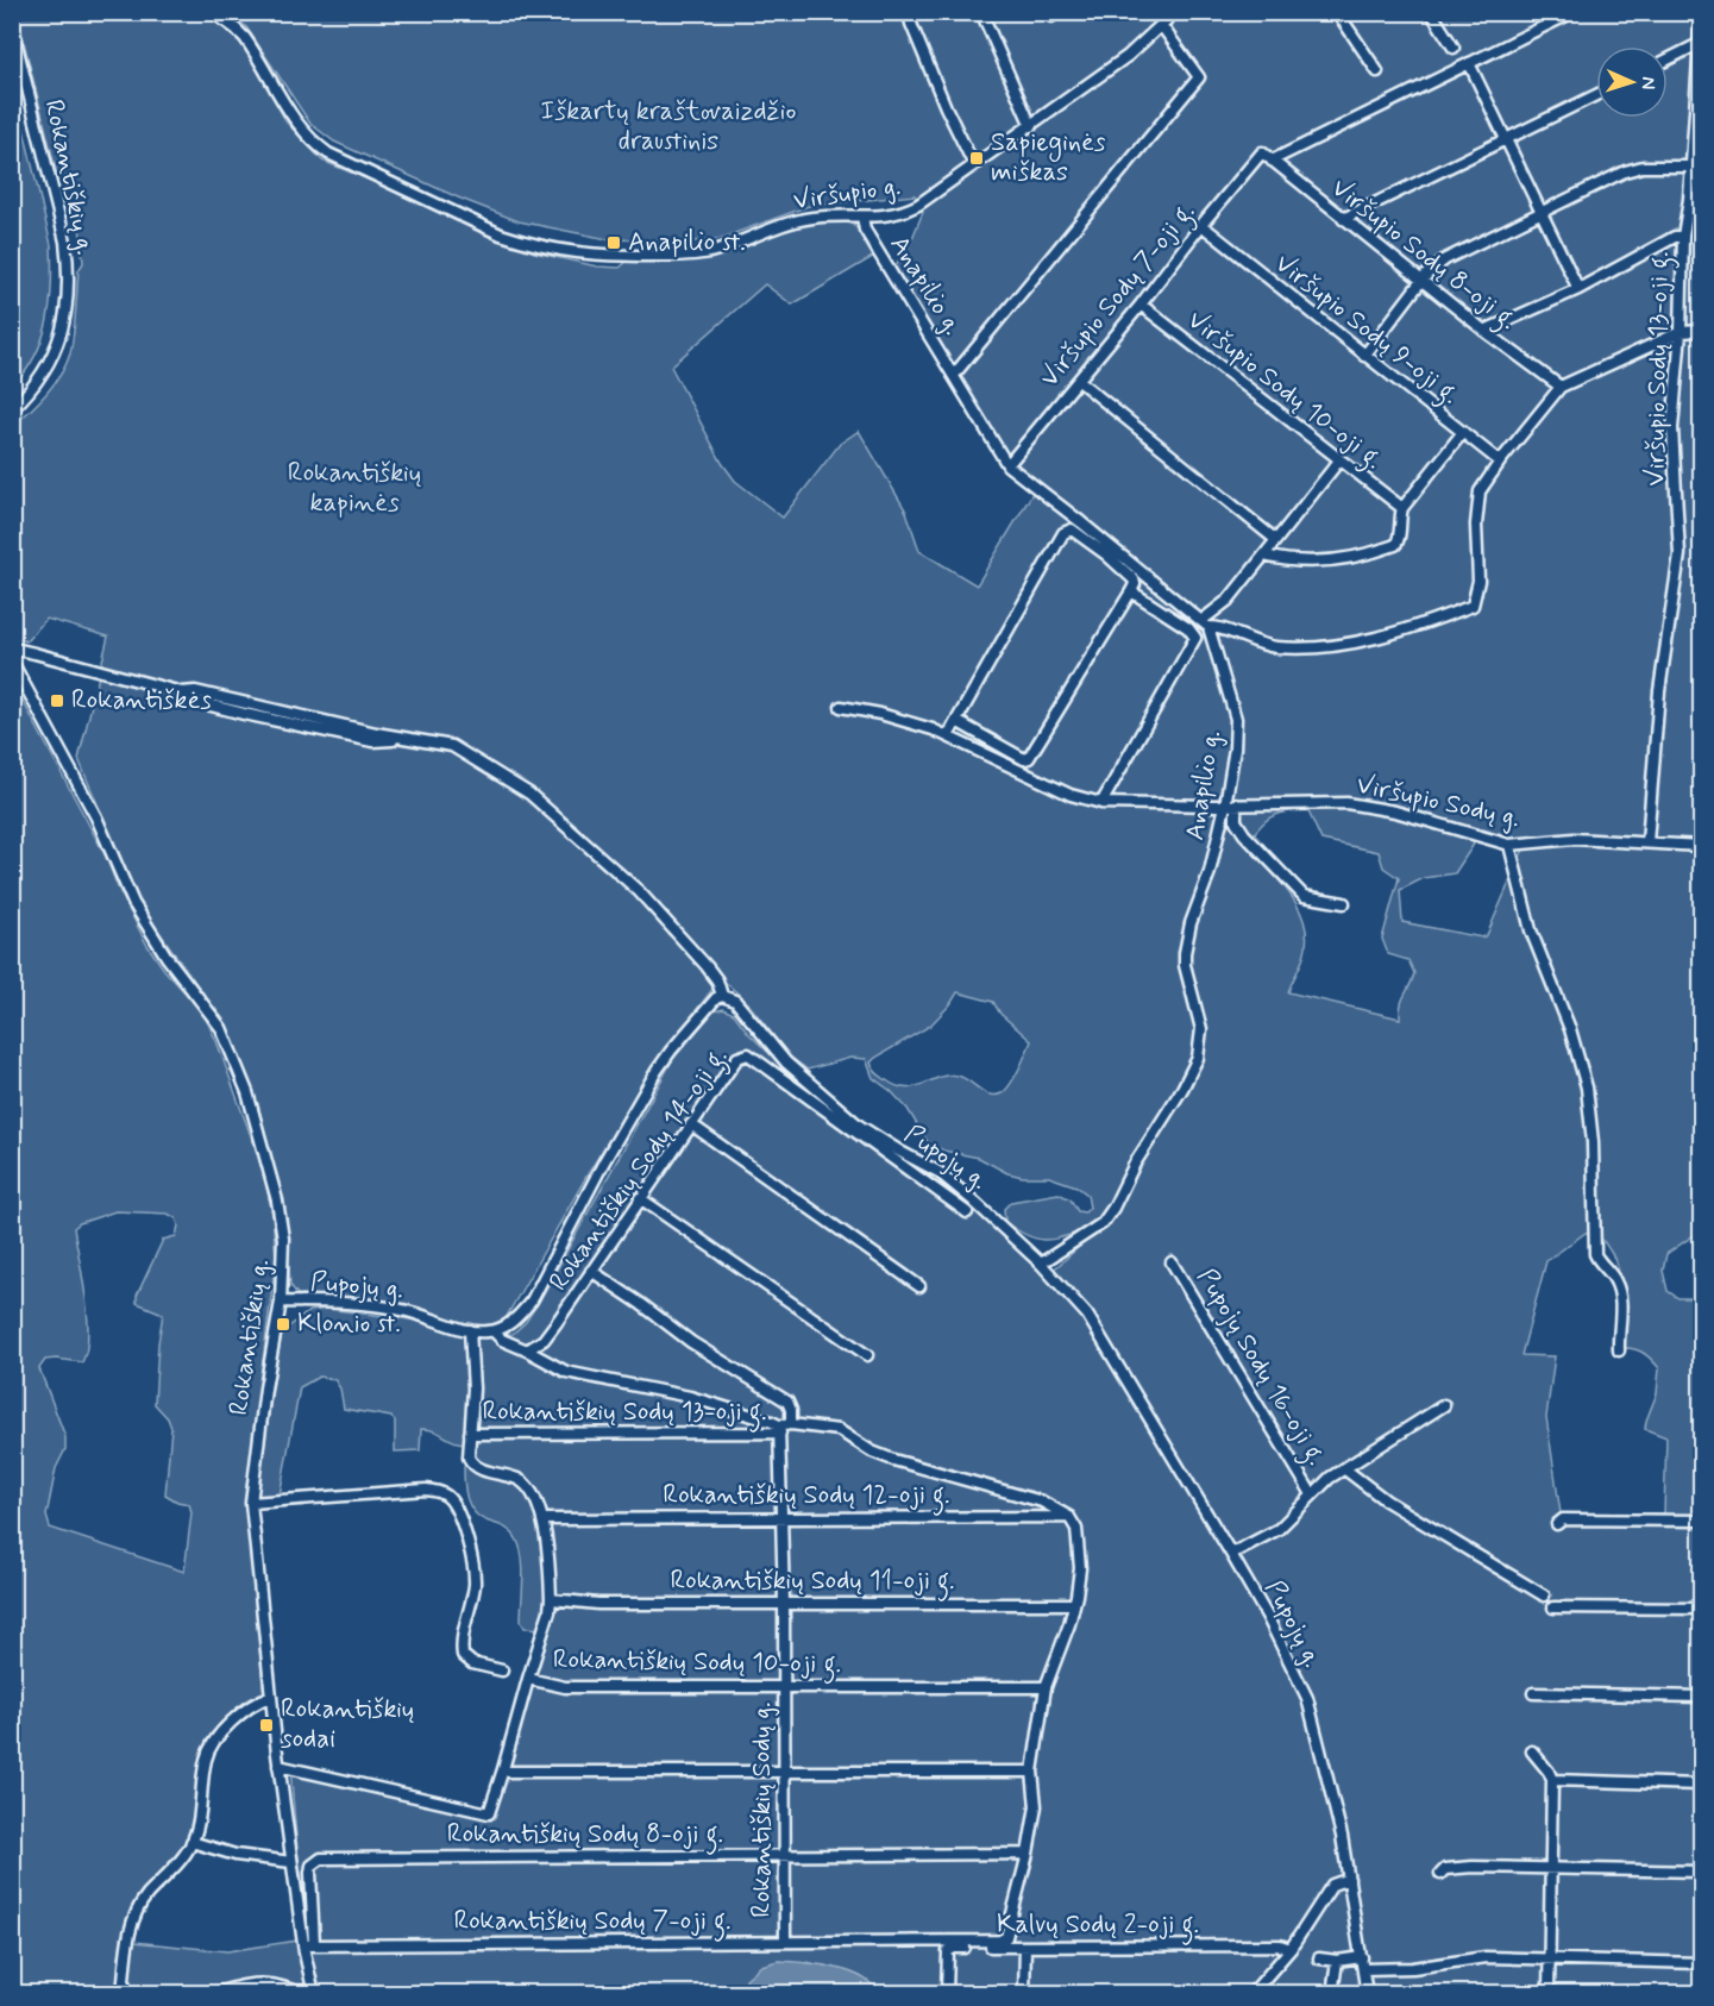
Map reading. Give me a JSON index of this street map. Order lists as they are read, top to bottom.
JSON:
{
  "streets": {
    "street": [
      "Rokantiškių g.",
      "Viršupio g.",
      "Viršupio Sodų 8-oji g.",
      "Anapilio g.",
      "Viršupio Sodų 7-oji g.",
      "Viršupio Sodų 9-oji g.",
      "Viršupio Sodų 13-oji g.",
      "Viršupio Sodų 10-oji g.",
      "Viršupio Sodų g.",
      "Pupojų g.",
      "Rokantiškių Sodų 14-oji g.",
      "Pupojų Sodų 16-oji g.",
      "Rokantiškių Sodų 13-oji g.",
      "Rokantiškių Sodų 12-oji g.",
      "Rokantiškių Sodų 11-oji g.",
      "Rokantiškių Sodų 10-oji g.",
      "Rokantiškių Sodų g.",
      "Rokantiškių Sodų 8-oji g.",
      "Rokantiškių Sodų 7-oji g.",
      "Kalvų Sodų 2-oji g."
    ]
  },
  "crossings": [
    ["Rokantiškių g.", "Pupojų g."],
    ["Rokantiškių g.", "Rokantiškių Sodų 8-oji g."],
    ["Rokantiškių g.", "Rokantiškių Sodų 7-oji g."],
    ["Viršupio g.", "Anapilio g."],
    ["Viršupio Sodų 8-oji g.", "Viršupio Sodų 7-oji g."],
    ["Anapilio g.", "Viršupio Sodų 7-oji g."],
    ["Anapilio g.", "Viršupio Sodų g."],
    ["Anapilio g.", "Pupojų g."],
    ["Viršupio Sodų 7-oji g.", "Viršupio Sodų 9-oji g."],
    ["Viršupio Sodų 7-oji g.", "Viršupio Sodų 10-oji g."],
    ["Viršupio Sodų 9-oji g.", "Viršupio Sodų 10-oji g."],
    ["Viršupio Sodų 13-oji g.", "Viršupio Sodų g."],
    ["Pupojų g.", "Rokantiškių Sodų 10-oji g."],
    ["Rokantiškių Sodų 13-oji g.", "Rokantiškių Sodų 12-oji g."],
    ["Rokantiškių Sodų 13-oji g.", "Rokantiškių Sodų 10-oji g."],
    ["Rokantiškių Sodų 13-oji g.", "Rokantiškių Sodų g."],
    ["Rokantiškių Sodų 12-oji g.", "Rokantiškių Sodų 10-oji g."],
    ["Rokantiškių Sodų 12-oji g.", "Rokantiškių Sodų g."],
    ["Rokantiškių Sodų 11-oji g.", "Rokantiškių Sodų 10-oji g."],
    ["Rokantiškių Sodų 11-oji g.", "Rokantiškių Sodų g."],
    ["Rokantiškių Sodų 10-oji g.", "Rokantiškių Sodų g."],
    ["Rokantiškių Sodų g.", "Rokantiškių Sodų 8-oji g."],
    ["Rokantiškių Sodų g.", "Rokantiškių Sodų 7-oji g."],
    ["Rokantiškių Sodų 8-oji g.", "Rokantiškių Sodų 7-oji g."]
  ],
  "parks": ["Iškartų kraštovaizdžio draustinis", "Rokantiškių kapinės"],
  "places": {
    "transit": [
      "Sapieginės miškas",
      "Anapilio st.",
      "Rokantiškės",
      "Klonio st.",
      "Rokantiškių sodai"
    ]
  },
  "north": "right"
}
